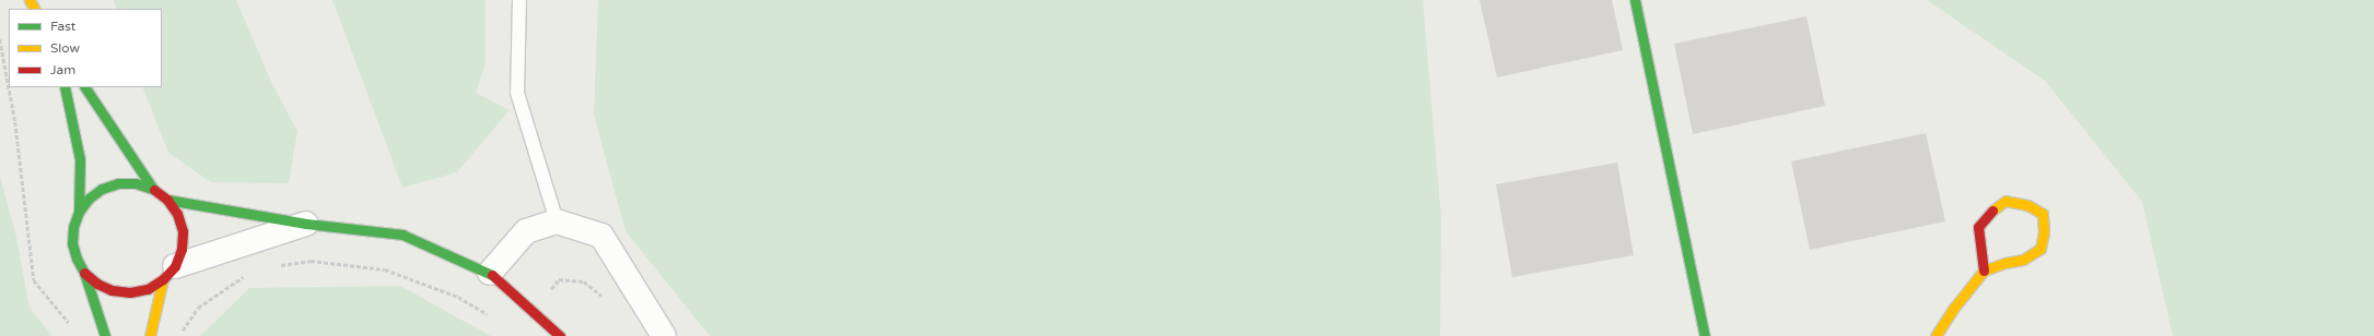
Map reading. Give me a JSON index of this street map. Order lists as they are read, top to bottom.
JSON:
{
  "legend": ["Fast", "Slow", "Jam"]
}
